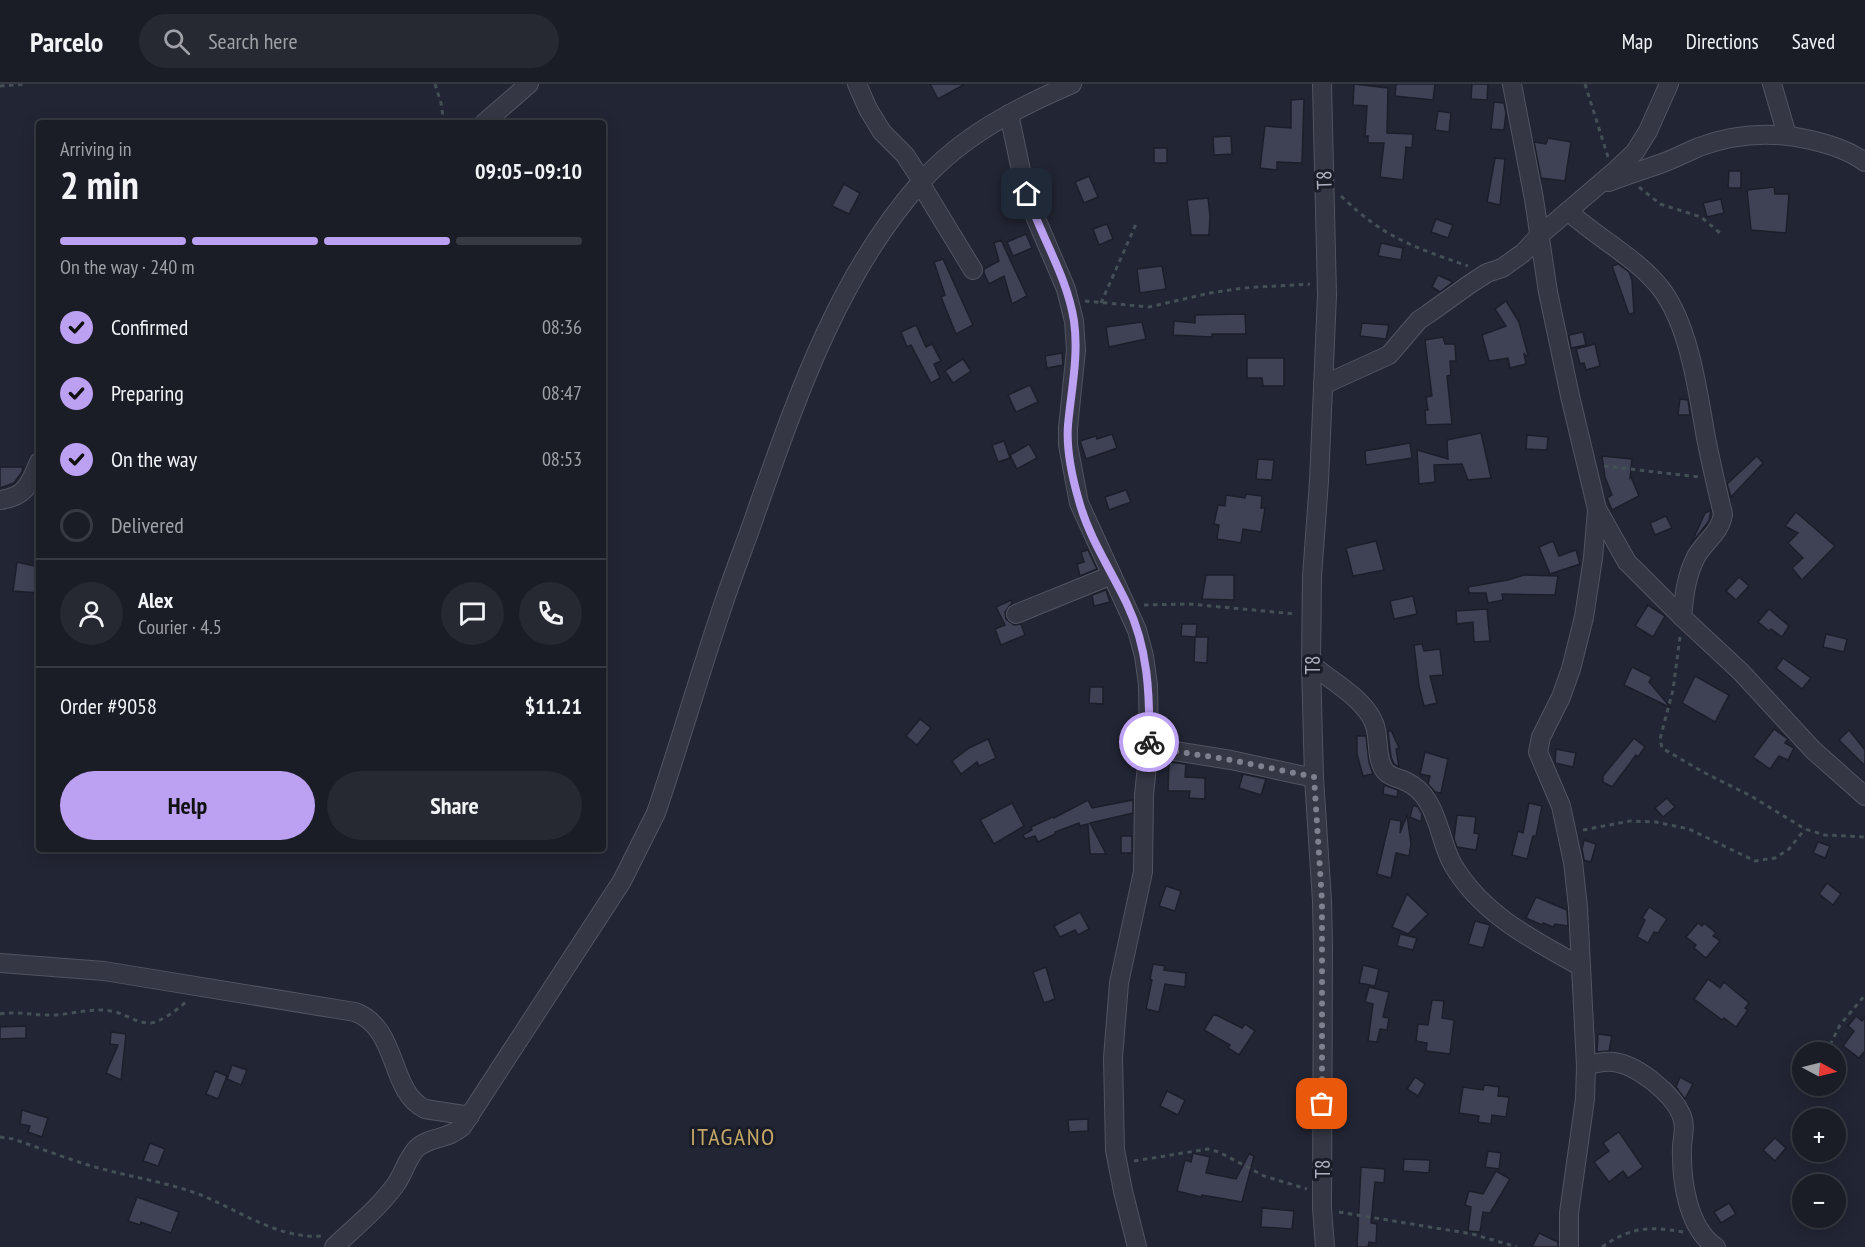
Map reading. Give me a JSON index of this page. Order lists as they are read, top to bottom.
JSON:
{
  "streets": {
    "street": ["T8"]
  },
  "districts": ["ITAGANO"],
  "north": "right",
  "page": {
    "header": "Parcelo",
    "search": "Search here",
    "nav": ["Map", "Directions", "Saved"],
    "heading": ["2 min", "Arriving in", "09:05–09:10"],
    "panel": [
      "Alex",
      "Courier · 4.5",
      "Order #9058",
      "$11.21"
    ],
    "bar": "On the way · 240 m",
    "list": [
      ["Confirmed", "08:36"],
      ["Preparing", "08:47"],
      ["On the way", "08:53"],
      "Delivered"
    ],
    "buttons": ["Help", "Share"],
    "map_buttons": ["+", "−"]
  }
}
